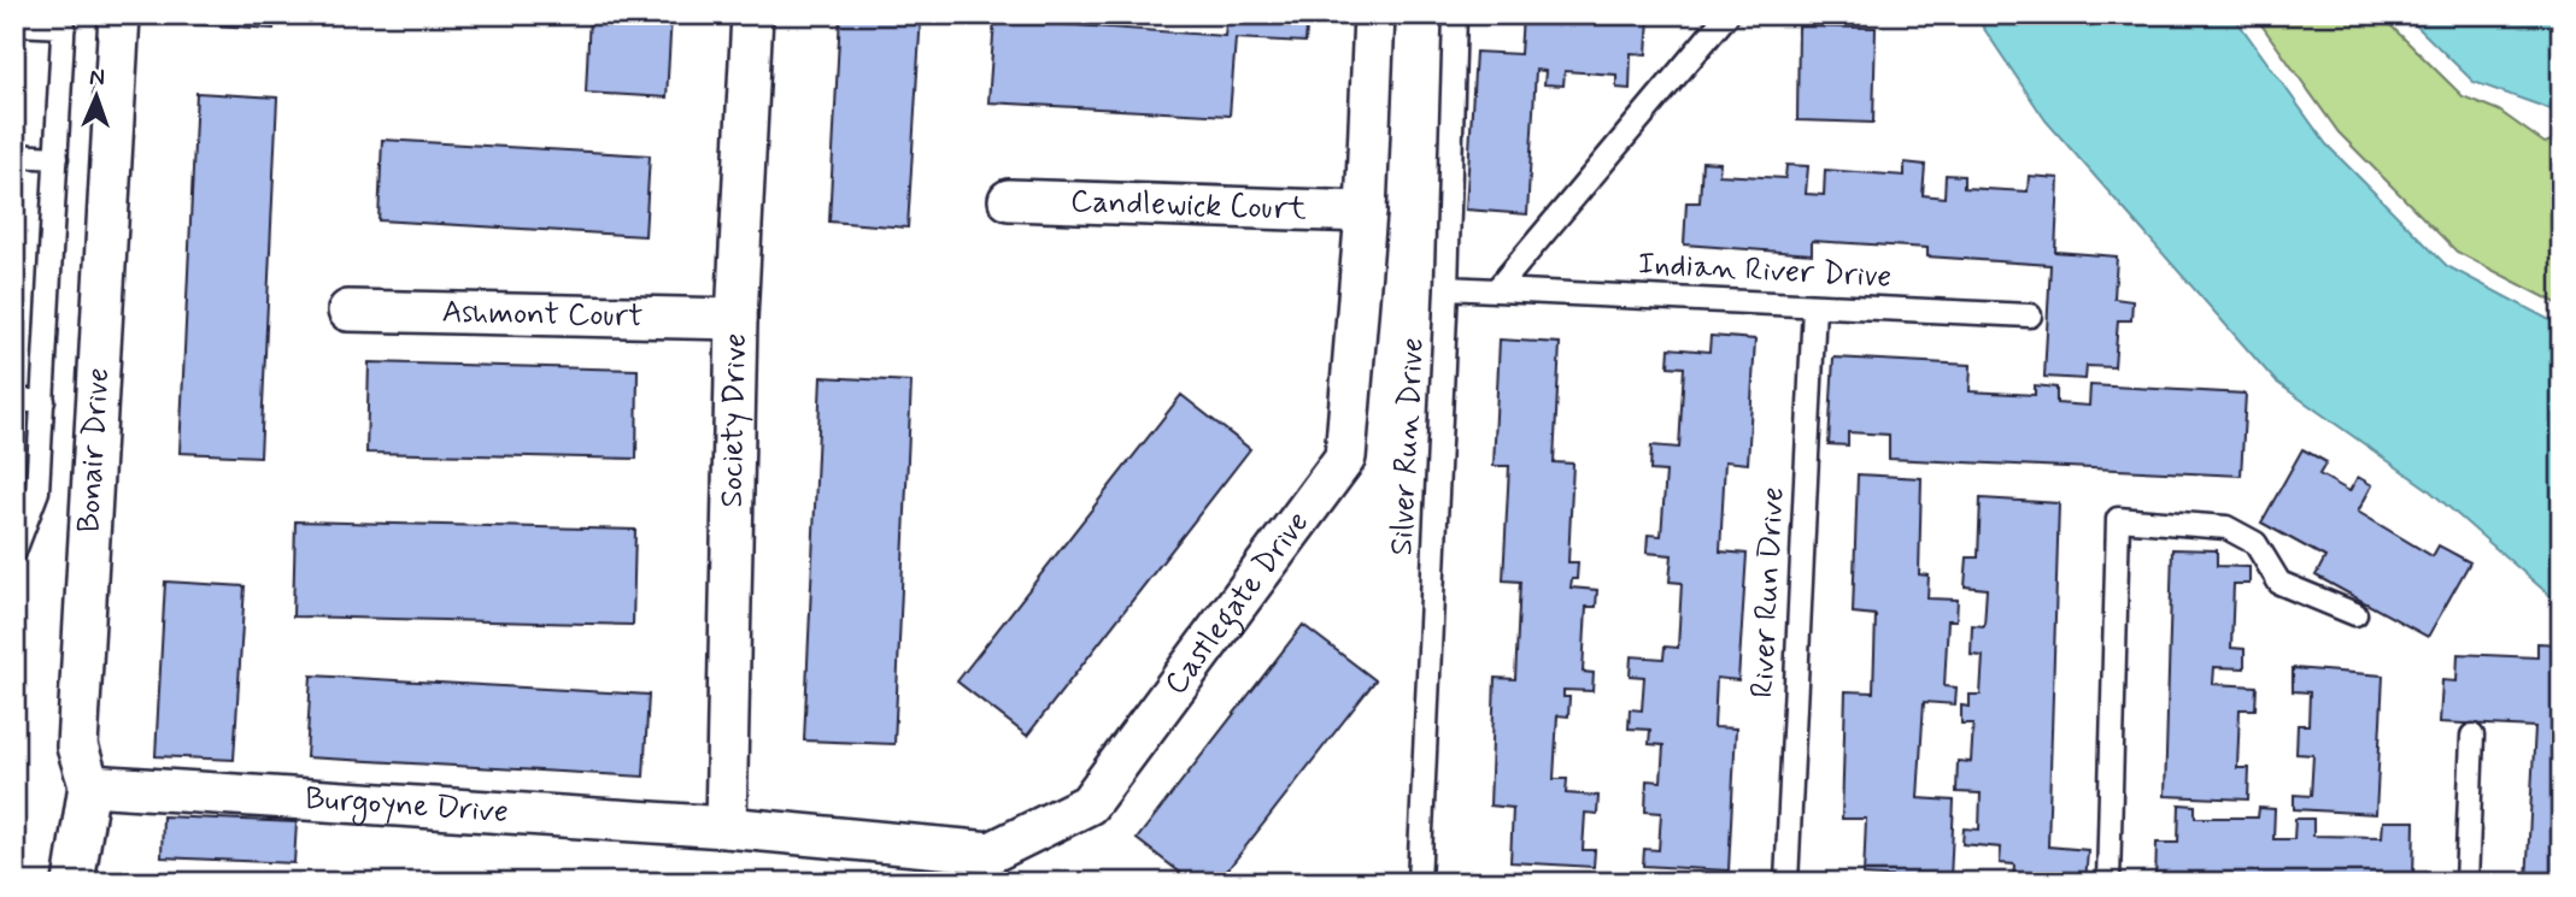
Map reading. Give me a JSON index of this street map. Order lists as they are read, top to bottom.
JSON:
{
  "streets": {
    "street": [
      "Candlewick Court",
      "Ashmont Court",
      "Society Drive",
      "Bonair Drive",
      "Castlegate Drive",
      "Burgoyne Drive"
    ],
    "lane": ["Indian River Drive", "Silver Run Drive", "River Run Drive"]
  },
  "crossings": [
    ["Candlewick Court", "Castlegate Drive"],
    ["Indian River Drive", "Silver Run Drive"],
    ["Indian River Drive", "River Run Drive"],
    ["Ashmont Court", "Society Drive"],
    ["Society Drive", "Castlegate Drive"],
    ["Society Drive", "Burgoyne Drive"],
    ["Bonair Drive", "Burgoyne Drive"],
    ["Castlegate Drive", "Burgoyne Drive"]
  ],
  "north": "top"
}
